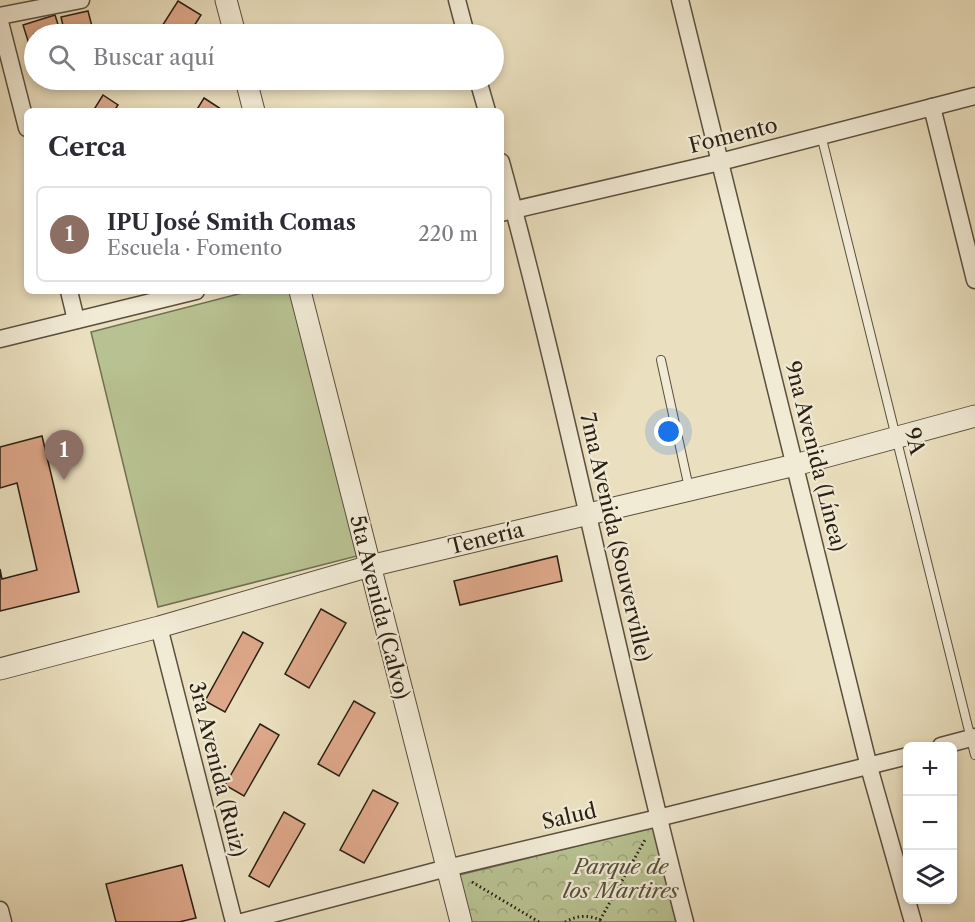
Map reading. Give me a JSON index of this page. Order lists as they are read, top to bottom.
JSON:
{
  "streets": {
    "street": [
      "Fomento",
      "9na Avenida (Línea)",
      "7ma Avenida (Souverville)",
      "Tenería",
      "5ta Avenida (Calvo)",
      "3ra Avenida (Ruiz)",
      "Salud"
    ],
    "lane": ["9A"]
  },
  "crossings": [
    ["Fomento", "9A"],
    ["Fomento", "9na Avenida (Línea)"],
    ["Fomento", "7ma Avenida (Souverville)"],
    ["9A", "Tenería"],
    ["9na Avenida (Línea)", "Tenería"],
    ["9na Avenida (Línea)", "Salud"],
    ["7ma Avenida (Souverville)", "Tenería"],
    ["7ma Avenida (Souverville)", "Salud"],
    ["Tenería", "5ta Avenida (Calvo)"],
    ["Tenería", "3ra Avenida (Ruiz)"],
    ["5ta Avenida (Calvo)", "Salud"]
  ],
  "parks": ["Parque de los Martires"],
  "page": {
    "search": "Buscar aquí",
    "heading": "Cerca",
    "list": [
      {
        "mark": "1",
        "name": "IPU José Smith Comas",
        "note": "Escuela · Fomento",
        "value": "220 m"
      }
    ],
    "pins": "1",
    "map_buttons": ["+", "−"]
  }
}
